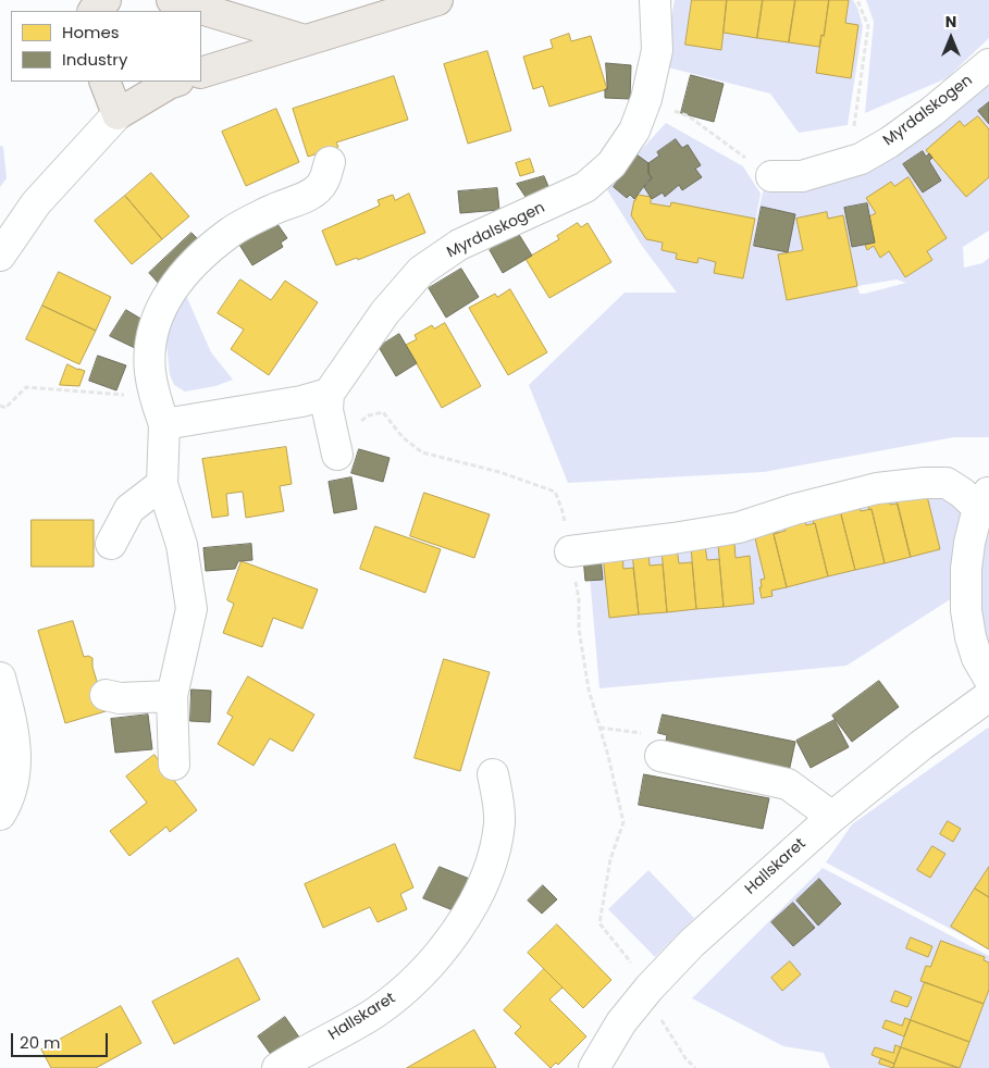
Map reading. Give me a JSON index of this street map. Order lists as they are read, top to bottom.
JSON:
{
  "streets": {
    "street": ["Myrdalskogen", "Hallskaret"]
  },
  "legend": ["Homes", "Industry"],
  "scale_bar": "20 m",
  "north": "top"
}
